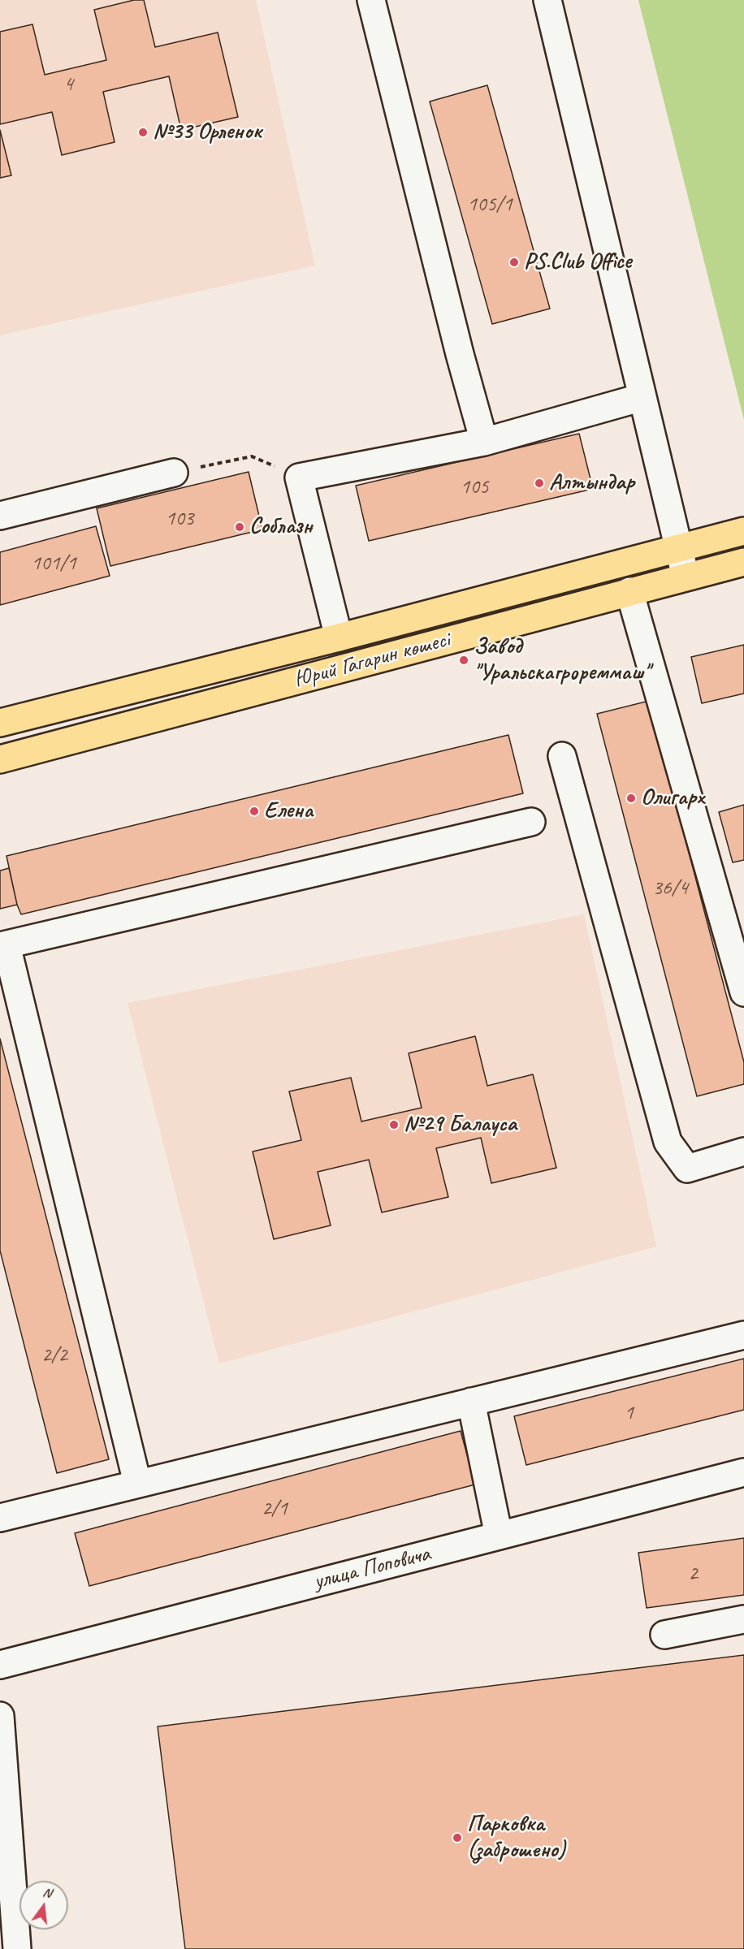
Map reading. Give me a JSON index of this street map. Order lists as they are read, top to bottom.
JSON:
{
  "streets": {
    "main road": ["Юрий Гагарин көшесі"],
    "street": ["улица Поповича"]
  },
  "places": [
    "№33 Орленок",
    "PS.Club Office",
    "Алтындар",
    "Соблазн",
    "Завод \"Уральскагрореммаш\"",
    "Олигарх",
    "Елена",
    "№29 Балауса",
    "Парковка (заброшено)"
  ],
  "house_numbers": [
    "4",
    "105/1",
    "105",
    "103",
    "101/1",
    "36/4",
    "2/2",
    "1",
    "2/1",
    "2"
  ],
  "north": "top"
}
